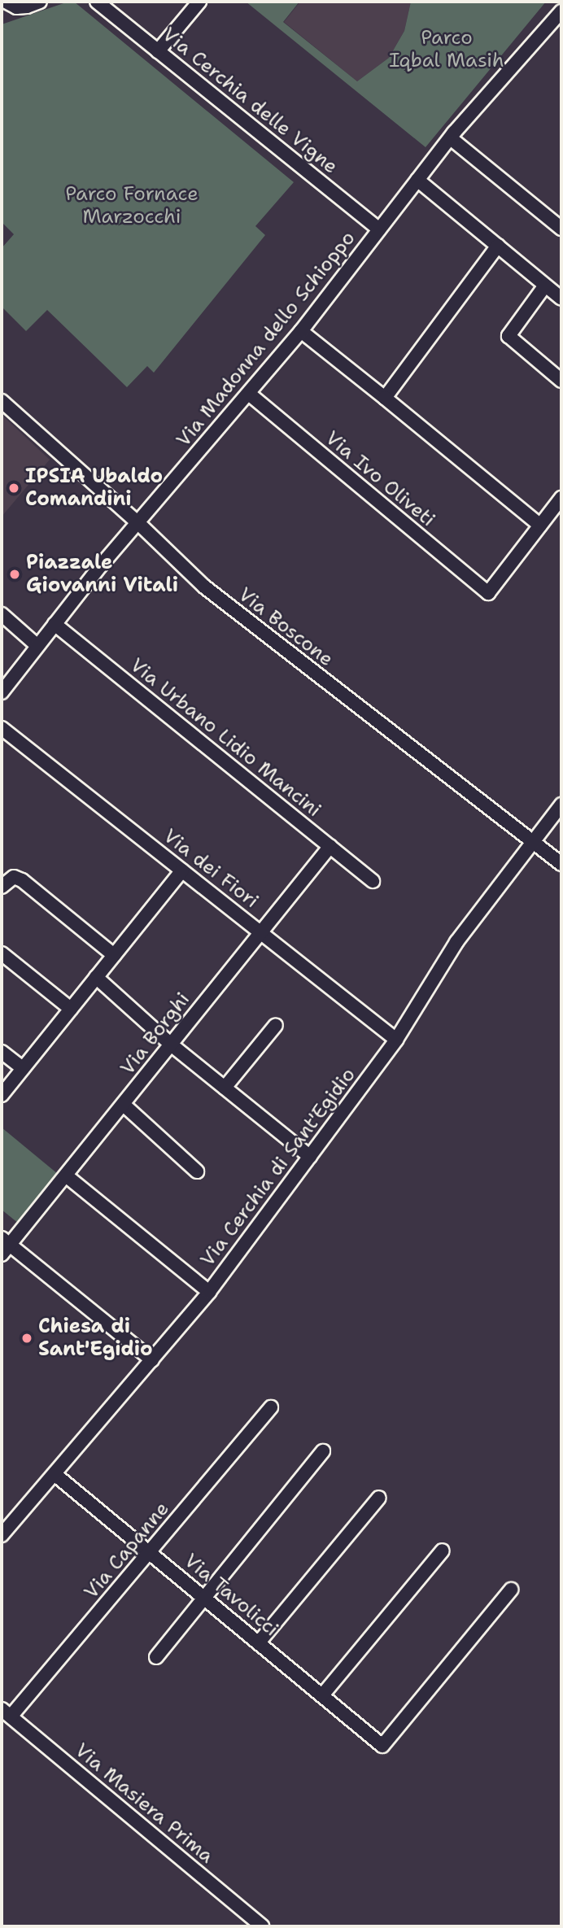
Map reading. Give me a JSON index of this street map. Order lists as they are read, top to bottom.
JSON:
{
  "streets": {
    "street": [
      "Via Cerchia delle Vigne",
      "Via Madonna dello Schioppo",
      "Via Ivo Oliveti",
      "Via Boscone",
      "Via Urbano Lidio Mancini",
      "Via dei Fiori",
      "Via Borghi",
      "Via Cerchia di Sant'Egidio",
      "Via Capanne",
      "Via Tavolicci",
      "Via Masiera Prima"
    ]
  },
  "crossings": [
    ["Via Cerchia delle Vigne", "Via Madonna dello Schioppo"],
    ["Via Madonna dello Schioppo", "Via Ivo Oliveti"],
    ["Via Madonna dello Schioppo", "Via Boscone"],
    ["Via Madonna dello Schioppo", "Via Urbano Lidio Mancini"],
    ["Via Boscone", "Via Cerchia di Sant'Egidio"],
    ["Via Urbano Lidio Mancini", "Via Borghi"],
    ["Via dei Fiori", "Via Borghi"],
    ["Via dei Fiori", "Via Cerchia di Sant'Egidio"],
    ["Via Cerchia di Sant'Egidio", "Via Tavolicci"],
    ["Via Capanne", "Via Tavolicci"],
    ["Via Capanne", "Via Masiera Prima"]
  ],
  "parks": ["Parco Iqbal Masih", "Parco Fornace Marzocchi"],
  "places": ["IPSIA Ubaldo Comandini", "Piazzale Giovanni Vitali", "Chiesa di Sant'Egidio"]
}
